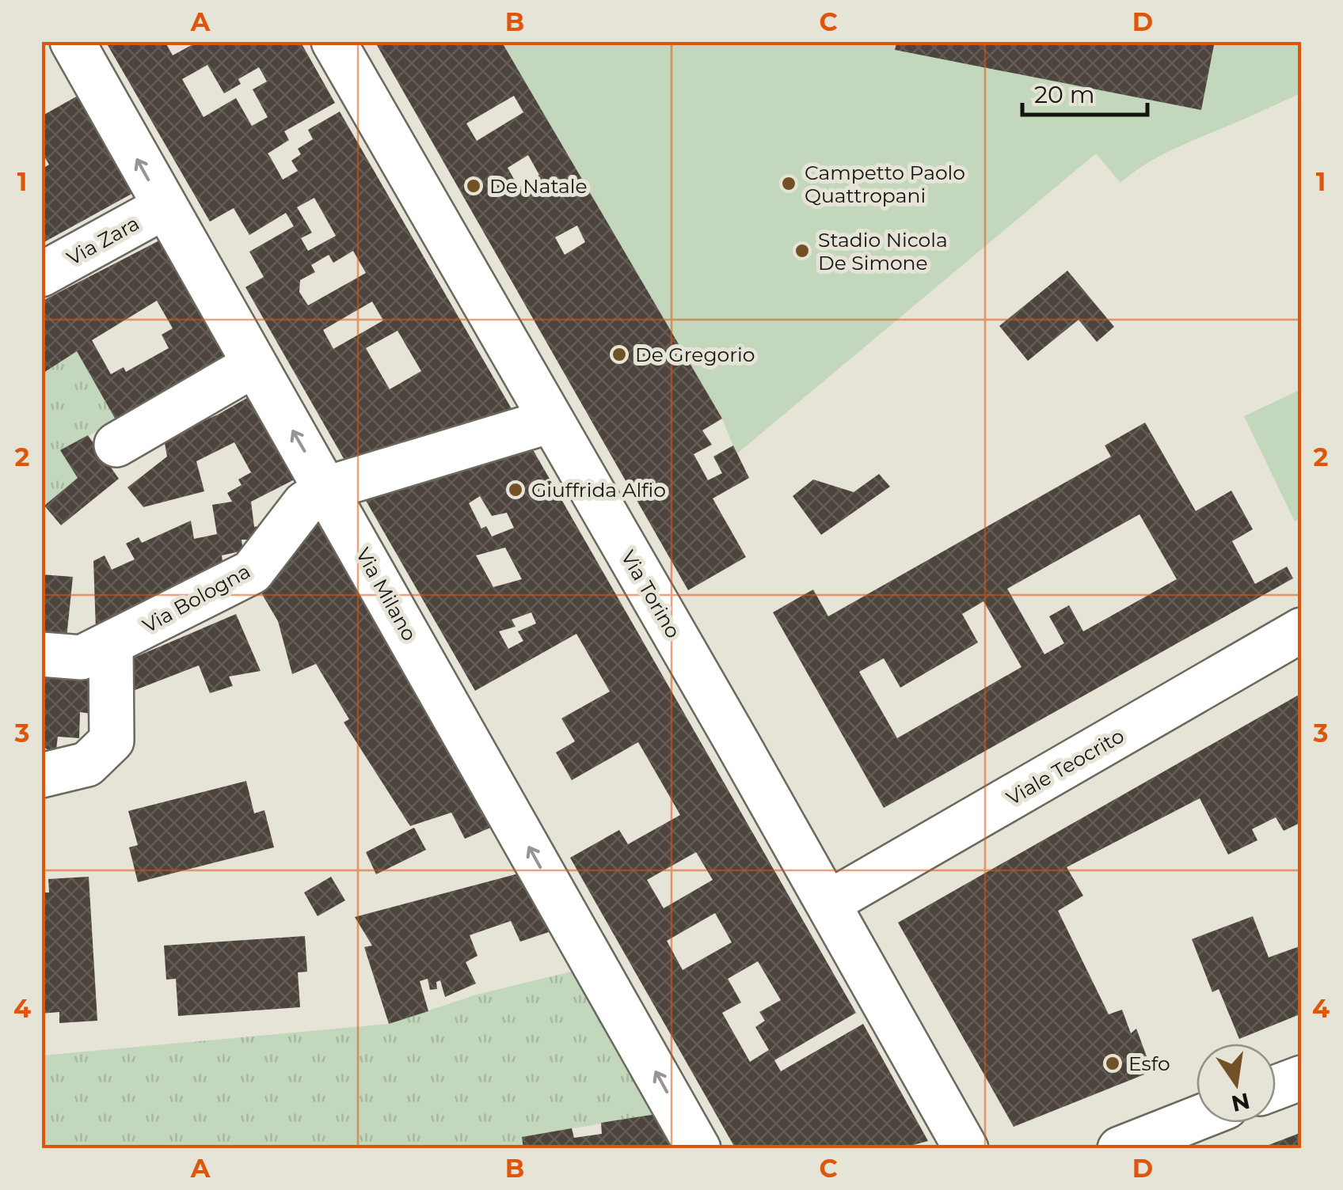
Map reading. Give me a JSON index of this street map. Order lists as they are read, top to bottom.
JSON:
{
  "streets": {
    "street": [
      "Via Zara",
      "Via Milano",
      "Via Torino",
      "Via Bologna",
      "Viale Teocrito"
    ]
  },
  "crossings": [
    ["Via Zara", "Via Milano"],
    ["Via Milano", "Via Bologna"],
    ["Via Torino", "Via Bologna"],
    ["Via Torino", "Viale Teocrito"]
  ],
  "one_way": ["Via Milano"],
  "places": [
    "Campetto Paolo Quattropani",
    "De Natale",
    "Stadio Nicola De Simone",
    "De Gregorio",
    "Giuffrida Alfio",
    "Esfo"
  ],
  "scale_bar": "20 m",
  "north": "bottom",
  "grid": {
    "columns": [
      "A",
      "B",
      "C",
      "D"
    ],
    "rows": [
      "1",
      "2",
      "3",
      "4"
    ]
  }
}
